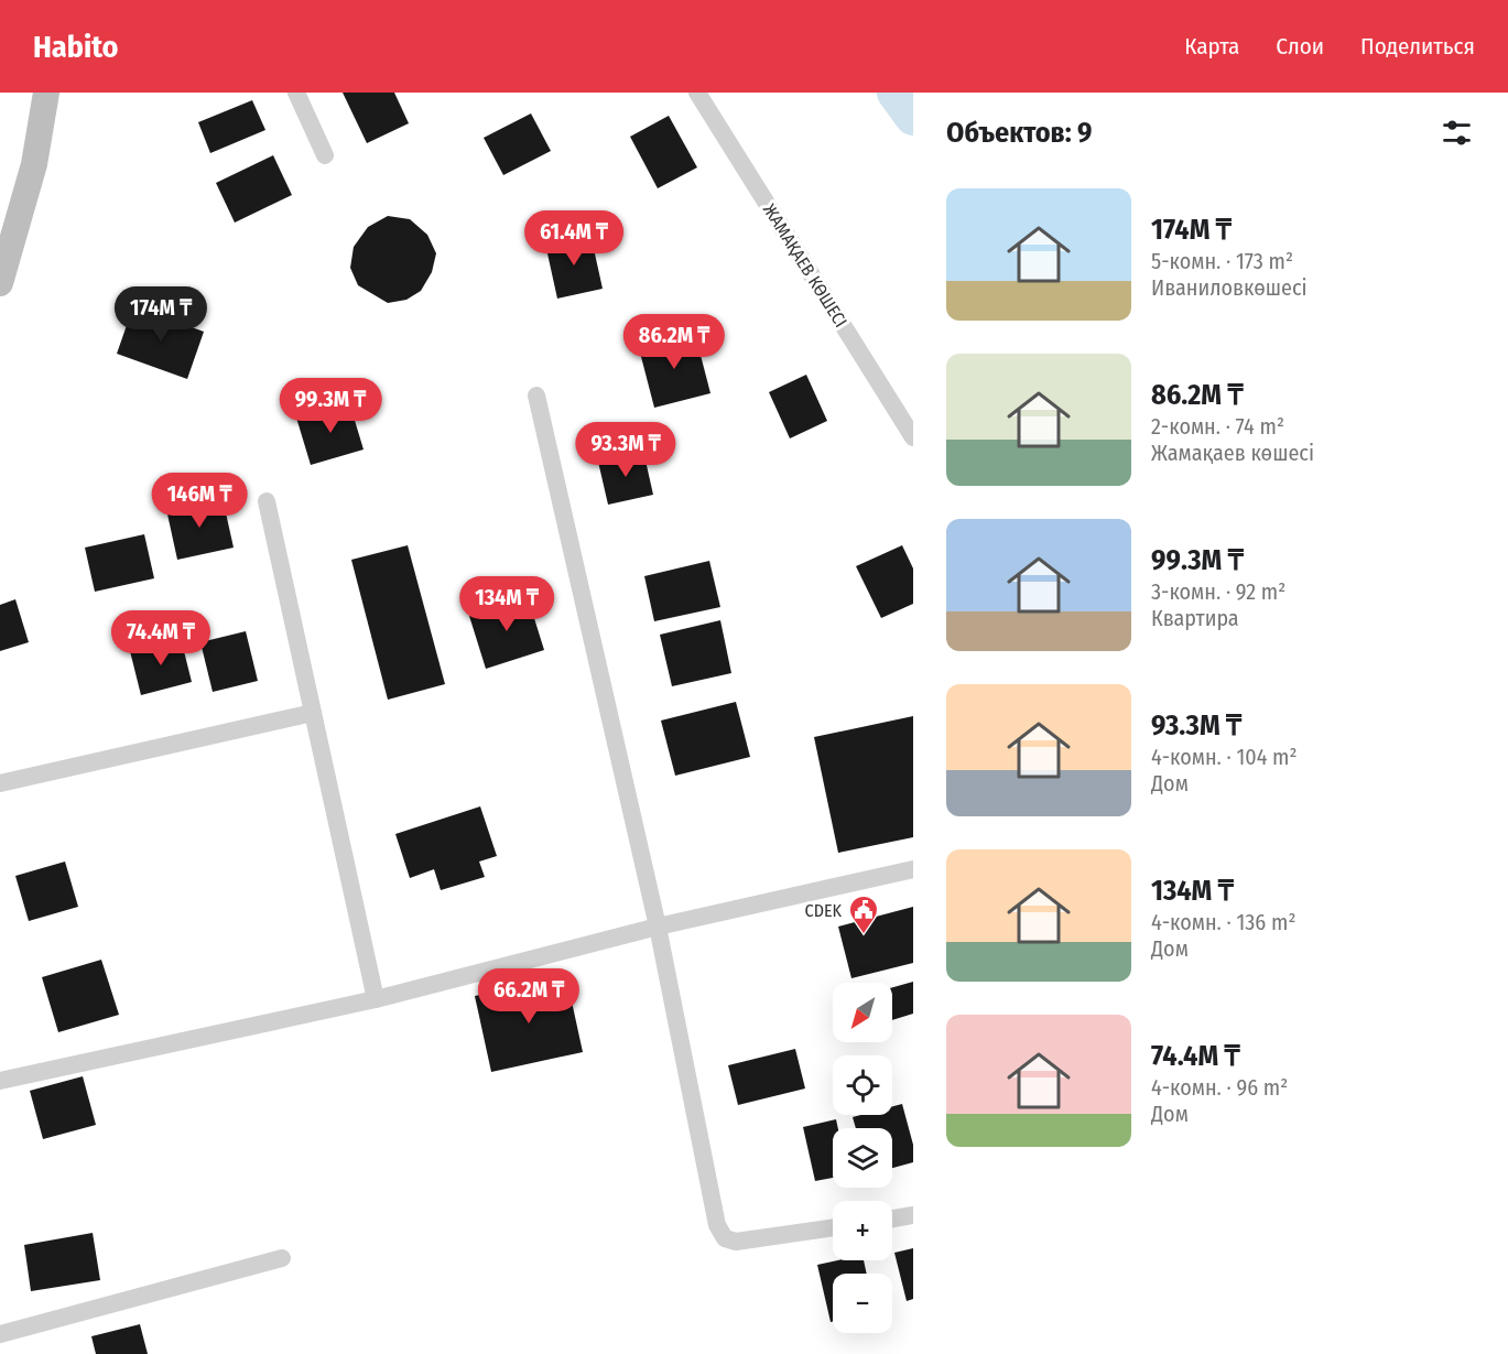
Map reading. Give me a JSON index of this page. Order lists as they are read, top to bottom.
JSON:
{
  "streets": {
    "street": ["ЖАМАҚАЕВ КӨШЕСІ"]
  },
  "places": {
    "public building": ["CDEK"]
  },
  "north": "bottom left",
  "page": {
    "header": "Habito",
    "nav": ["Карта", "Слои", "Поделиться"],
    "heading": "Объектов: 9",
    "list": [
      {
        "name": "174M ₸",
        "note": "5-комн. · 173 m² · Иваниловкөшесі"
      },
      {
        "name": "86.2M ₸",
        "note": "2-комн. · 74 m² · Жамақаев көшесі"
      },
      {
        "name": "99.3M ₸",
        "note": "3-комн. · 92 m² · Квартира"
      },
      {
        "name": "93.3M ₸",
        "note": "4-комн. · 104 m² · Дом"
      },
      {
        "name": "134M ₸",
        "note": "4-комн. · 136 m² · Дом"
      },
      {
        "name": "74.4M ₸",
        "note": "4-комн. · 96 m² · Дом"
      }
    ],
    "price": [
      "61.4M ₸",
      "174M ₸",
      "86.2M ₸",
      "99.3M ₸",
      "93.3M ₸",
      "146M ₸",
      "134M ₸",
      "74.4M ₸",
      "66.2M ₸"
    ],
    "map_buttons": ["+", "−"]
  }
}
